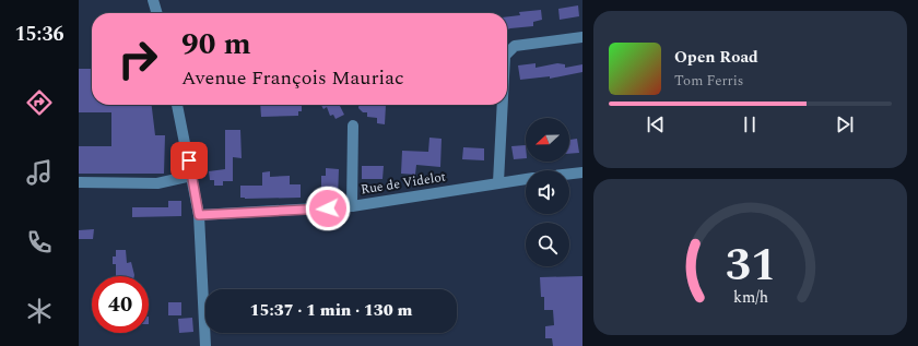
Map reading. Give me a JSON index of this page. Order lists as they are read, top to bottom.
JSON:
{
  "streets": {
    "street": ["Rue de Videlot"]
  },
  "north": "left",
  "page": {
    "tabs": "15:36",
    "turn": ["90 m", "Avenue François Mauriac"],
    "song": ["Open Road", "Tom Ferris"],
    "limit": "40",
    "trip": "15:37 · 1 min · 130 m",
    "gauge": ["31", "km/h"]
  }
}
